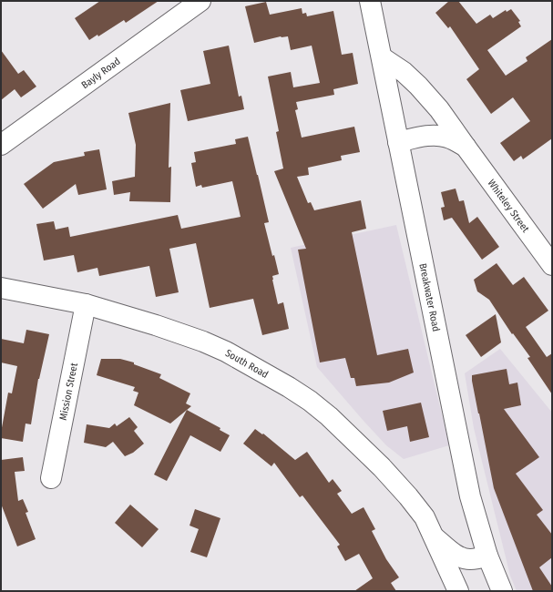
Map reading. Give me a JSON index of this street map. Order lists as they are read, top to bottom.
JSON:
{
  "streets": {
    "main road": [
      "Bayly Road",
      "Whiteley Street",
      "Breakwater Road",
      "South Road",
      "Mission Street"
    ]
  },
  "crossings": [
    ["Whiteley Street", "Breakwater Road"],
    ["Breakwater Road", "South Road"],
    ["South Road", "Mission Street"]
  ]
}
